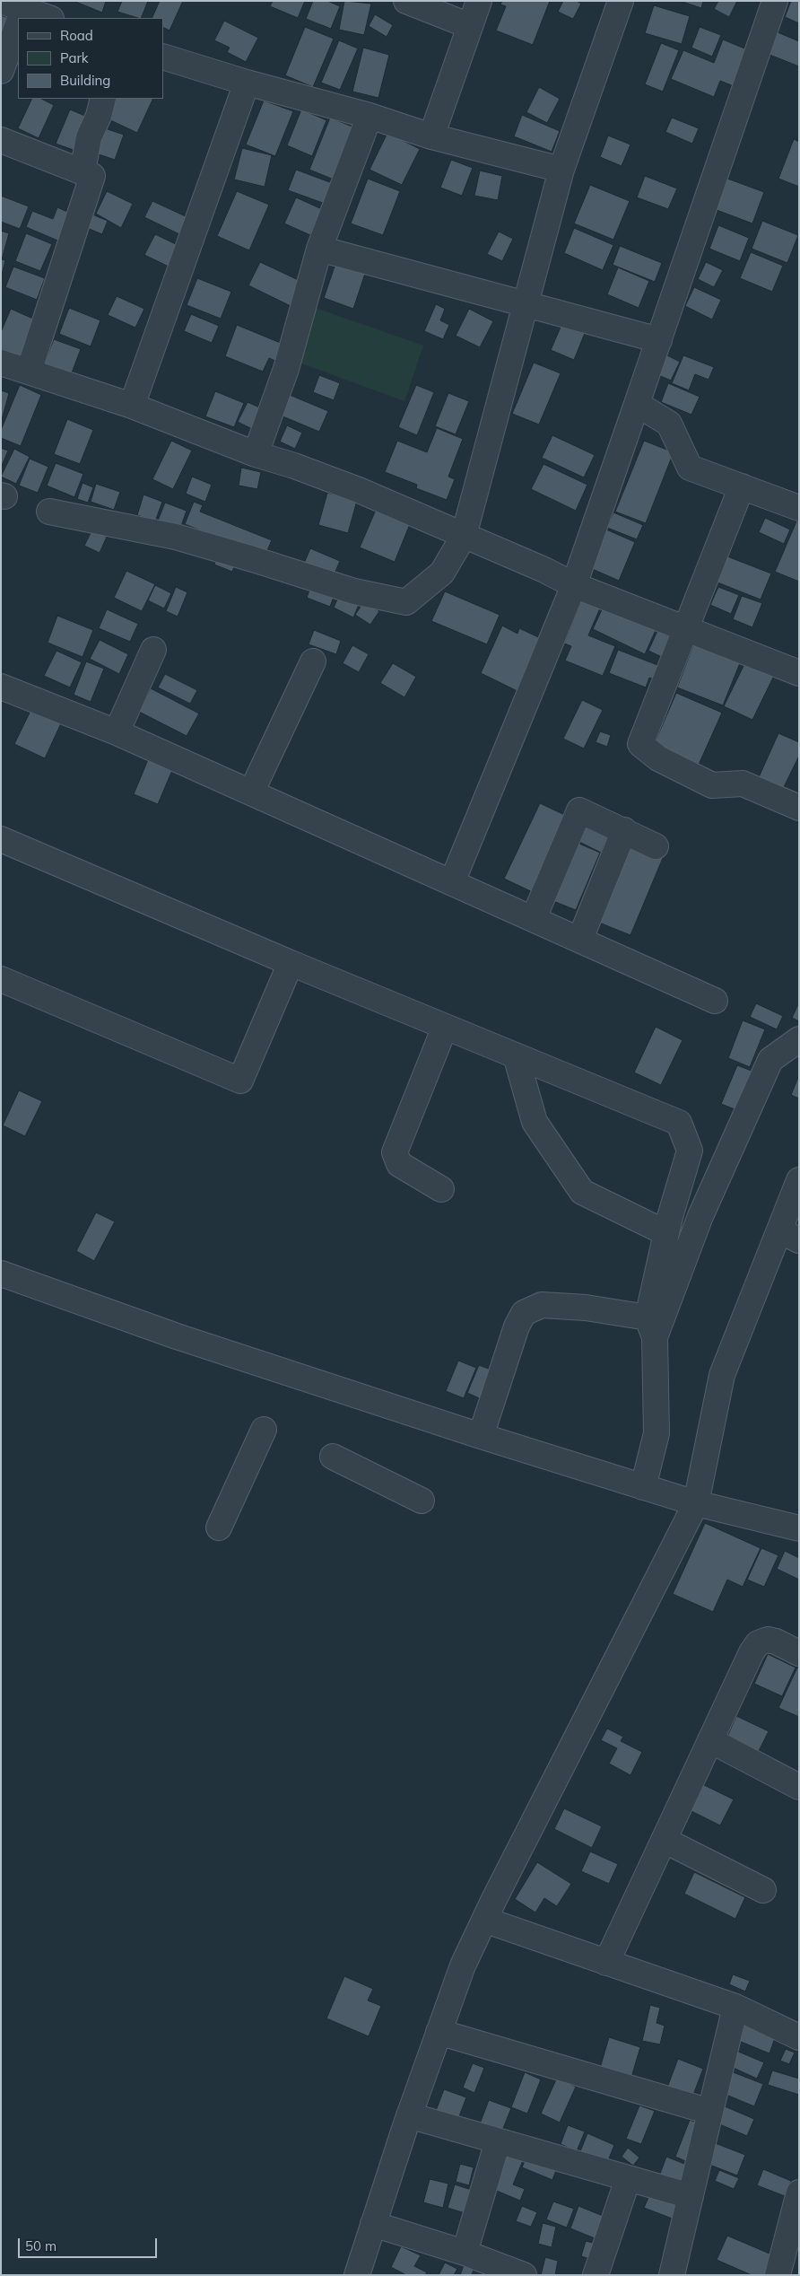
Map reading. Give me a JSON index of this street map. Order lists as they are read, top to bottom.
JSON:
{
  "legend": ["Road", "Park", "Building"],
  "scale_bar": "50 m"
}
